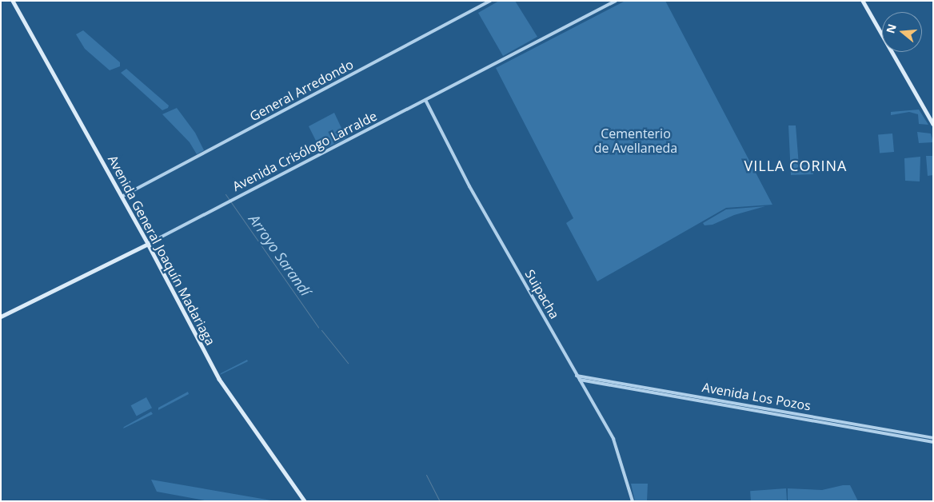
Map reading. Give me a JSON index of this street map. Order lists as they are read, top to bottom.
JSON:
{
  "streets": {
    "main road": ["Avenida Crisólogo Larralde", "Avenida General Joaquín Madariaga"],
    "street": ["General Arredondo", "Suipacha", "Avenida Los Pozos"]
  },
  "crossings": [
    ["General Arredondo", "Avenida General Joaquín Madariaga"],
    ["Avenida Crisólogo Larralde", "Avenida General Joaquín Madariaga"],
    ["Avenida Crisólogo Larralde", "Suipacha"],
    ["Suipacha", "Avenida Los Pozos"]
  ],
  "districts": ["VILLA CORINA"],
  "water": ["Arroyo Sarandí"],
  "parks": ["Cementerio de Avellaneda"],
  "north": "left"
}
